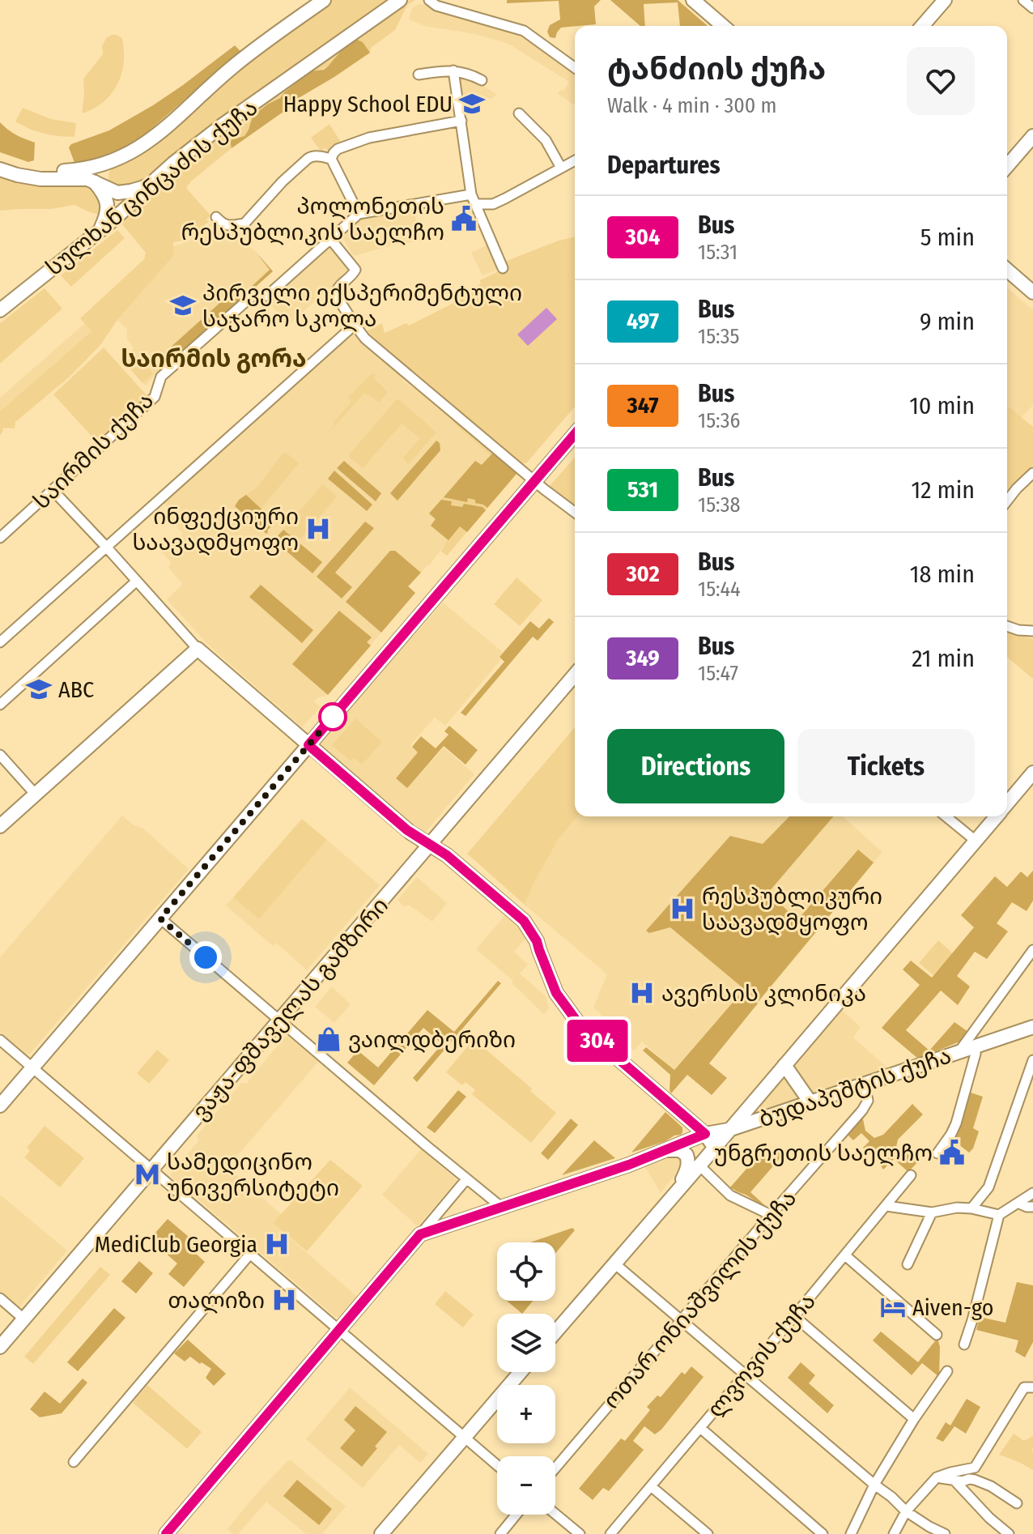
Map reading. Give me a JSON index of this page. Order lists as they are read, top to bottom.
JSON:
{
  "streets": {
    "main road": ["სულხან ცინცაძის ქუჩა", "ვაჟა-ფშაველას გამზირი", "ბუდაპეშტის ქუჩა"],
    "street": ["საირმის ქუჩა", "ოთარ ონიაშვილის ქუჩა", "ლვოვის ქუჩა"]
  },
  "crossings": [
    ["ბუდაპეშტის ქუჩა", "ოთარ ონიაშვილის ქუჩა"]
  ],
  "districts": ["საირმის გორა"],
  "places": {
    "school or university": ["Happy School EDU", "პირველი ექსპერიმენტული საჯარო სკოლა", "ABC"],
    "public building": ["პოლონეთის რესპუბლიკის საელჩო", "უნგრეთის საელჩო"],
    "hospital": [
      "ინფექციური საავადმყოფო",
      "რესპუბლიკური საავადმყოფო",
      "ავერსის კლინიკა",
      "MediClub Georgia",
      "თალიზი"
    ],
    "shop": ["ვაილდბერიზი"],
    "metro station": ["სამედიცინო უნივერსიტეტი"],
    "hotel": ["Aiven-go"]
  },
  "lines": ["bus line 304"],
  "page": {
    "on_map": "304",
    "heading": [
      ["ტანძიის ქუჩა", "Walk · 4 min · 300 m"],
      "Departures"
    ],
    "list": [
      {
        "mark": "304",
        "name": "Bus",
        "note": "15:31",
        "value": "5 min"
      },
      {
        "mark": "497",
        "name": "Bus",
        "note": "15:35",
        "value": "9 min"
      },
      {
        "mark": "347",
        "name": "Bus",
        "note": "15:36",
        "value": "10 min"
      },
      {
        "mark": "531",
        "name": "Bus",
        "note": "15:38",
        "value": "12 min"
      },
      {
        "mark": "302",
        "name": "Bus",
        "note": "15:44",
        "value": "18 min"
      },
      {
        "mark": "349",
        "name": "Bus",
        "note": "15:47",
        "value": "21 min"
      }
    ],
    "buttons": ["Directions", "Tickets"],
    "map_buttons": ["+", "−"]
  }
}
